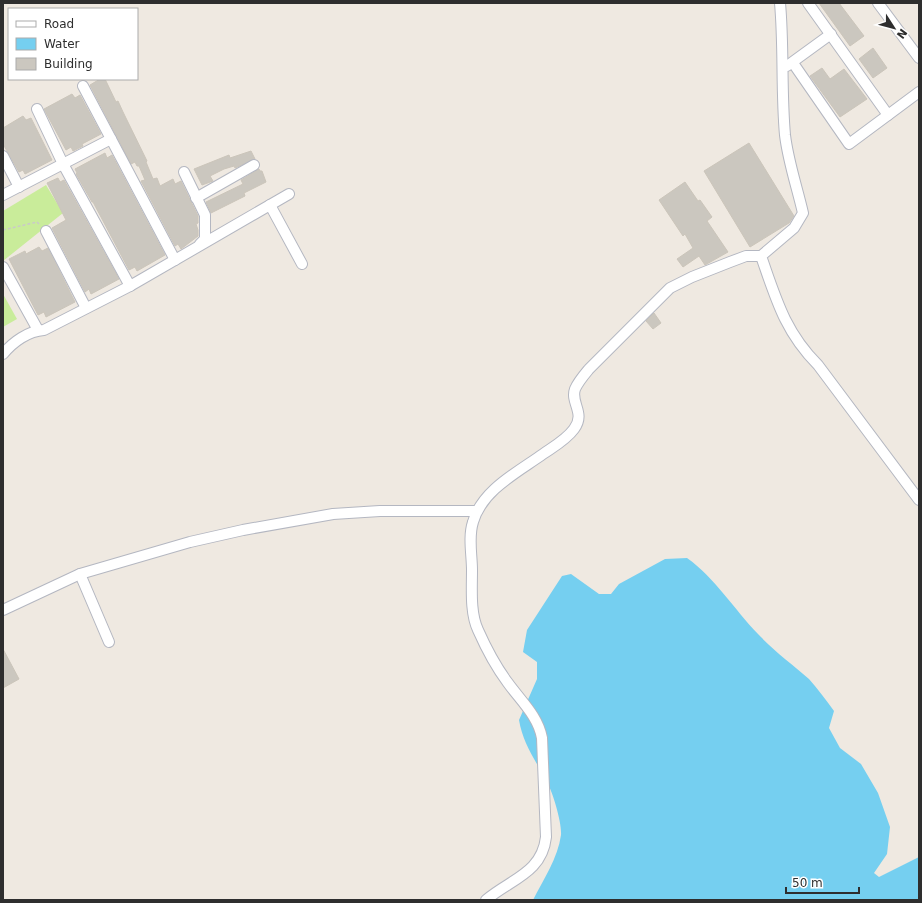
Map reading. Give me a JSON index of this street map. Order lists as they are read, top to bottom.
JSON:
{
  "legend": ["Road", "Water", "Building"],
  "scale_bar": "50 m",
  "north": "bottom right"
}
